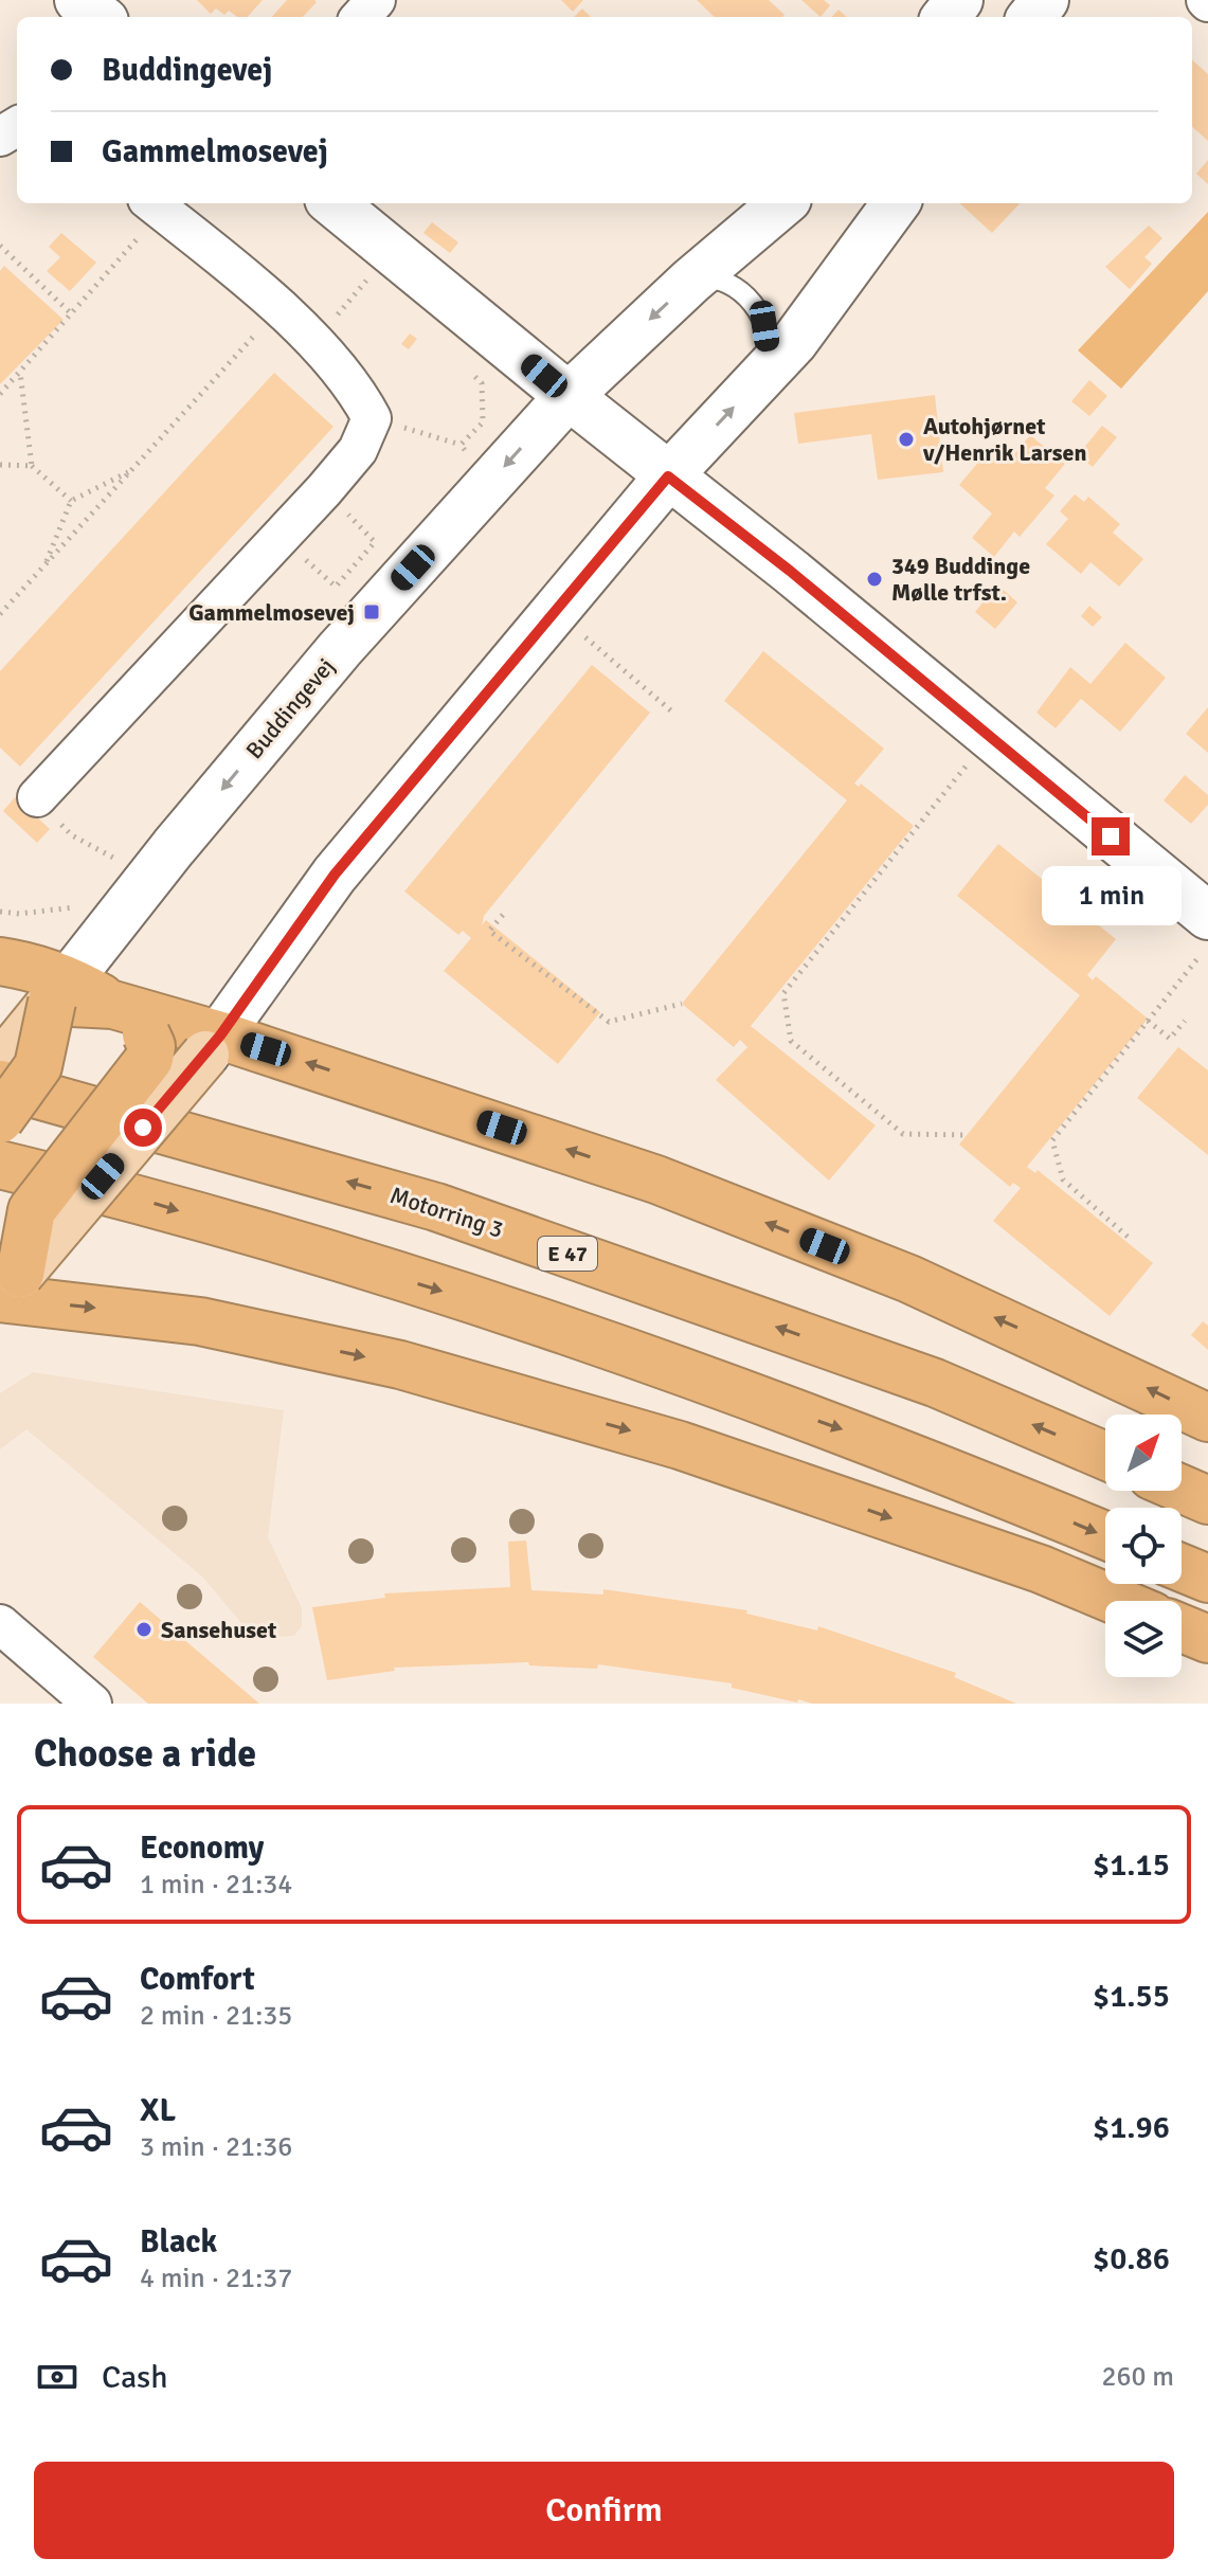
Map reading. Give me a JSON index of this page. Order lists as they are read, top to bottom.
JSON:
{
  "streets": {
    "highway": ["Motorring 3", "E 47"],
    "main road": ["Buddingevej"]
  },
  "places": {
    "other": ["Autohjørnet v/Henrik Larsen", "349 Buddinge Mølle trfst.", "Sansehuset"],
    "transit": ["Gammelmosevej"]
  },
  "north": "top right",
  "page": {
    "banner": ["Buddingevej", "Gammelmosevej"],
    "bubble": "1 min",
    "heading": "Choose a ride",
    "list": [
      {
        "name": "Economy",
        "note": "1 min · 21:34",
        "value": "$1.15"
      },
      {
        "name": "Comfort",
        "note": "2 min · 21:35",
        "value": "$1.55"
      },
      {
        "name": "XL",
        "note": "3 min · 21:36",
        "value": "$1.96"
      },
      {
        "name": "Black",
        "note": "4 min · 21:37",
        "value": "$0.86"
      }
    ],
    "pay": ["Cash", "260 m"],
    "buttons": "Confirm"
  }
}
